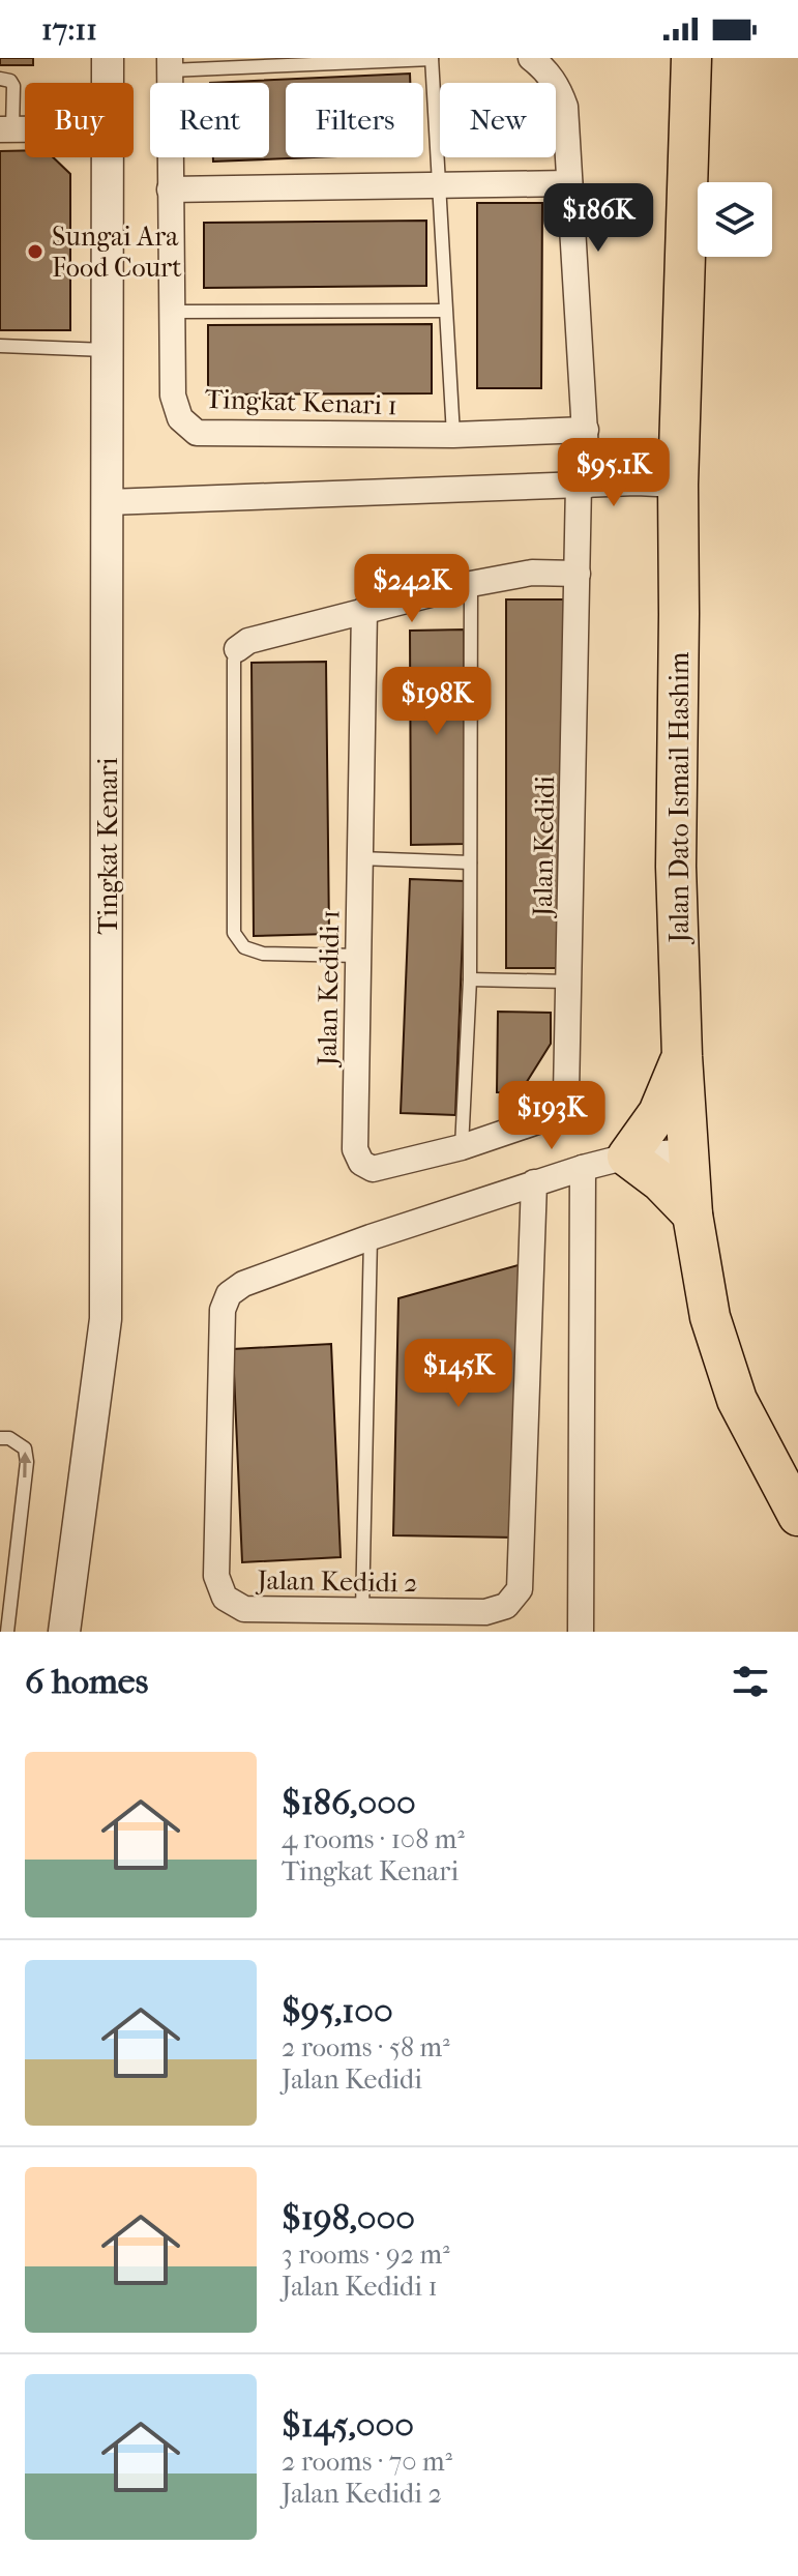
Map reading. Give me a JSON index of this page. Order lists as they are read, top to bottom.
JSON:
{
  "streets": {
    "main road": ["Jalan Dato Ismail Hashim"],
    "street": [
      "Tingkat Kenari 1",
      "Tingkat Kenari",
      "Jalan Kedidi",
      "Jalan Kedidi 1",
      "Jalan Kedidi 2"
    ]
  },
  "crossings": [
    ["Jalan Dato Ismail Hashim", "Jalan Kedidi 2"],
    ["Jalan Kedidi", "Jalan Kedidi 1"]
  ],
  "places": ["Sungai Ara Food Court"],
  "page": {
    "status": "17:11",
    "chip": [
      "Buy",
      "Rent",
      "Filters",
      "New"
    ],
    "price": [
      "$186K",
      "$95.1K",
      "$242K",
      "$198K",
      "$193K",
      "$145K"
    ],
    "heading": "6 homes",
    "list": [
      {
        "name": "$186,000",
        "note": "4 rooms · 108 m² · Tingkat Kenari"
      },
      {
        "name": "$95,100",
        "note": "2 rooms · 58 m² · Jalan Kedidi"
      },
      {
        "name": "$198,000",
        "note": "3 rooms · 92 m² · Jalan Kedidi 1"
      },
      {
        "name": "$145,000",
        "note": "2 rooms · 70 m² · Jalan Kedidi 2"
      }
    ]
  }
}
